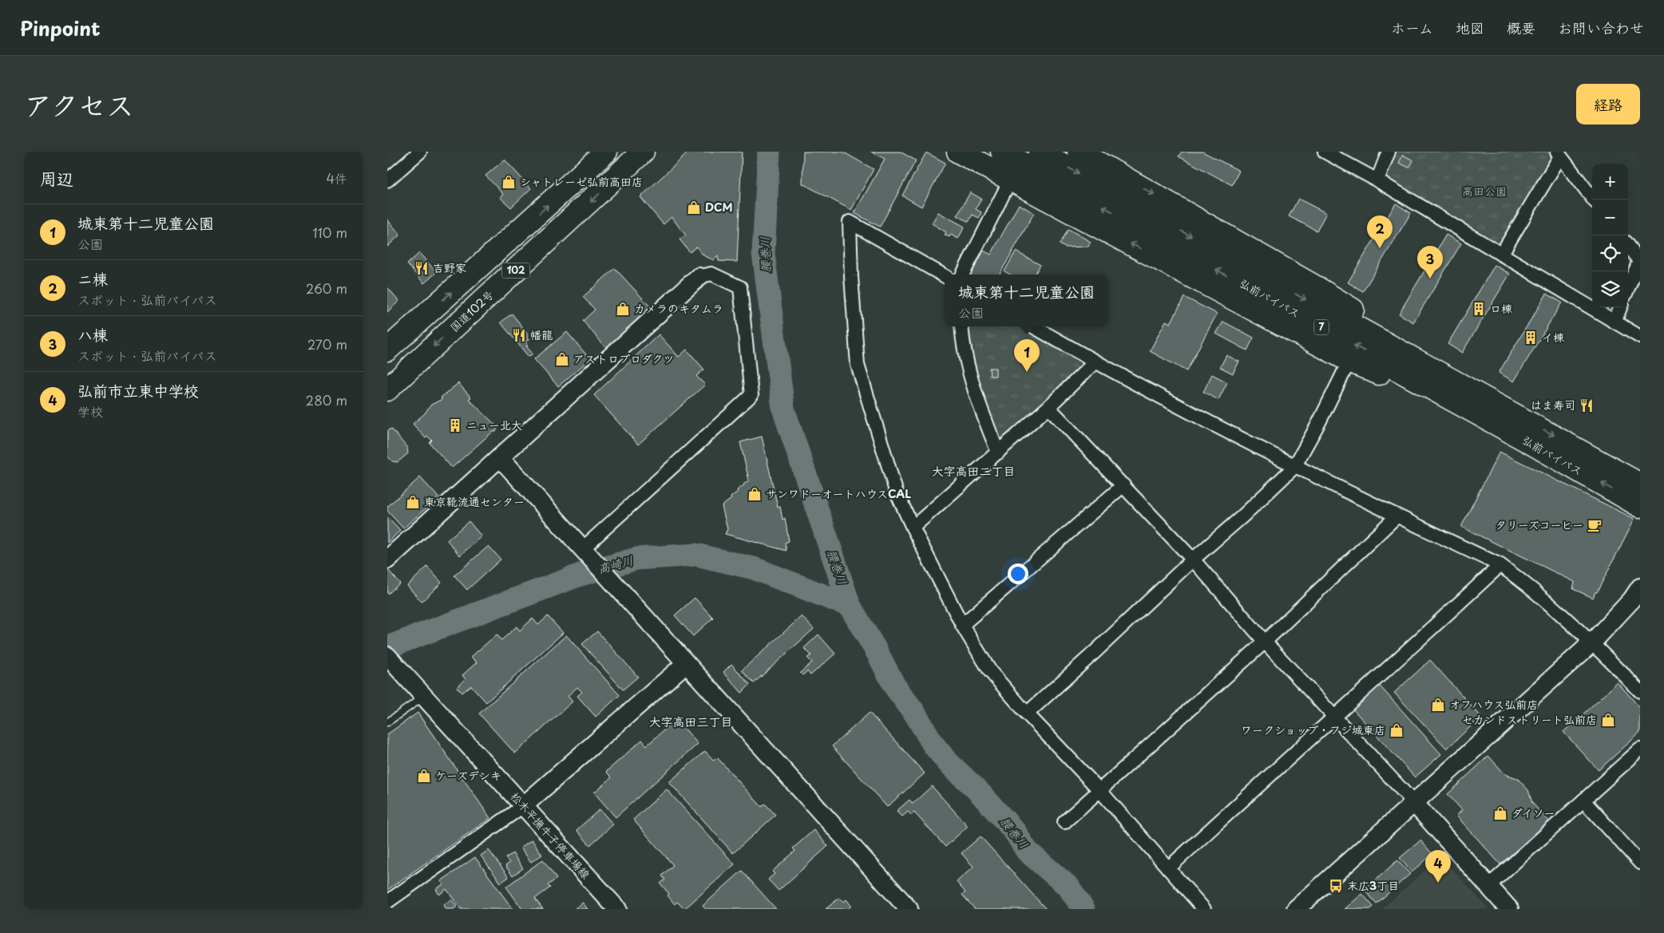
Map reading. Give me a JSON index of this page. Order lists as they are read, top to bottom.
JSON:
{
  "streets": {
    "highway": [
      "102",
      "弘前バイパス",
      "国道102号",
      "7"
    ],
    "street": ["松木平撫牛子停車場線"]
  },
  "crossings": [
    ["弘前バイパス", "7"]
  ],
  "districts": ["大字高田二丁目", "大字高田三丁目"],
  "water": ["腰巻川", "高崎川"],
  "parks": ["高田公園"],
  "places": {
    "shop": [
      "シャトレーゼ弘前高田店",
      "DCM",
      "カメラのキタムラ",
      "アストロプロダクツ",
      "サンワドーオートハウスCAL",
      "東京靴流通センター",
      "オフハウス弘前店",
      "セカンドストリート弘前店",
      "ワークショップ・フジ城東店",
      "ケーズデンキ",
      "ダイソー"
    ],
    "restaurant": ["吉野家", "幡龍", "はま寿司"],
    "building": ["ロ棟", "イ棟", "ニュー北大"],
    "cafe": ["タリーズコーヒー"],
    "bus stop": ["末広3丁目"]
  },
  "page": {
    "header": "Pinpoint",
    "nav": [
      "ホーム",
      "地図",
      "概要",
      "お問い合わせ"
    ],
    "title": "アクセス",
    "buttons": "経路",
    "heading": ["周辺", "4件"],
    "map_buttons": ["+", "−"],
    "list": [
      {
        "mark": "1",
        "name": "城東第十二児童公園",
        "note": "公園",
        "value": "110 m"
      },
      {
        "mark": "2",
        "name": "ニ棟",
        "note": "スポット · 弘前バイパス",
        "value": "260 m"
      },
      {
        "mark": "3",
        "name": "ハ棟",
        "note": "スポット · 弘前バイパス",
        "value": "270 m"
      },
      {
        "mark": "4",
        "name": "弘前市立東中学校",
        "note": "学校",
        "value": "280 m"
      }
    ],
    "pins": [
      "2",
      "3",
      "1",
      "4"
    ],
    "popup": ["城東第十二児童公園", "公園"]
  }
}
